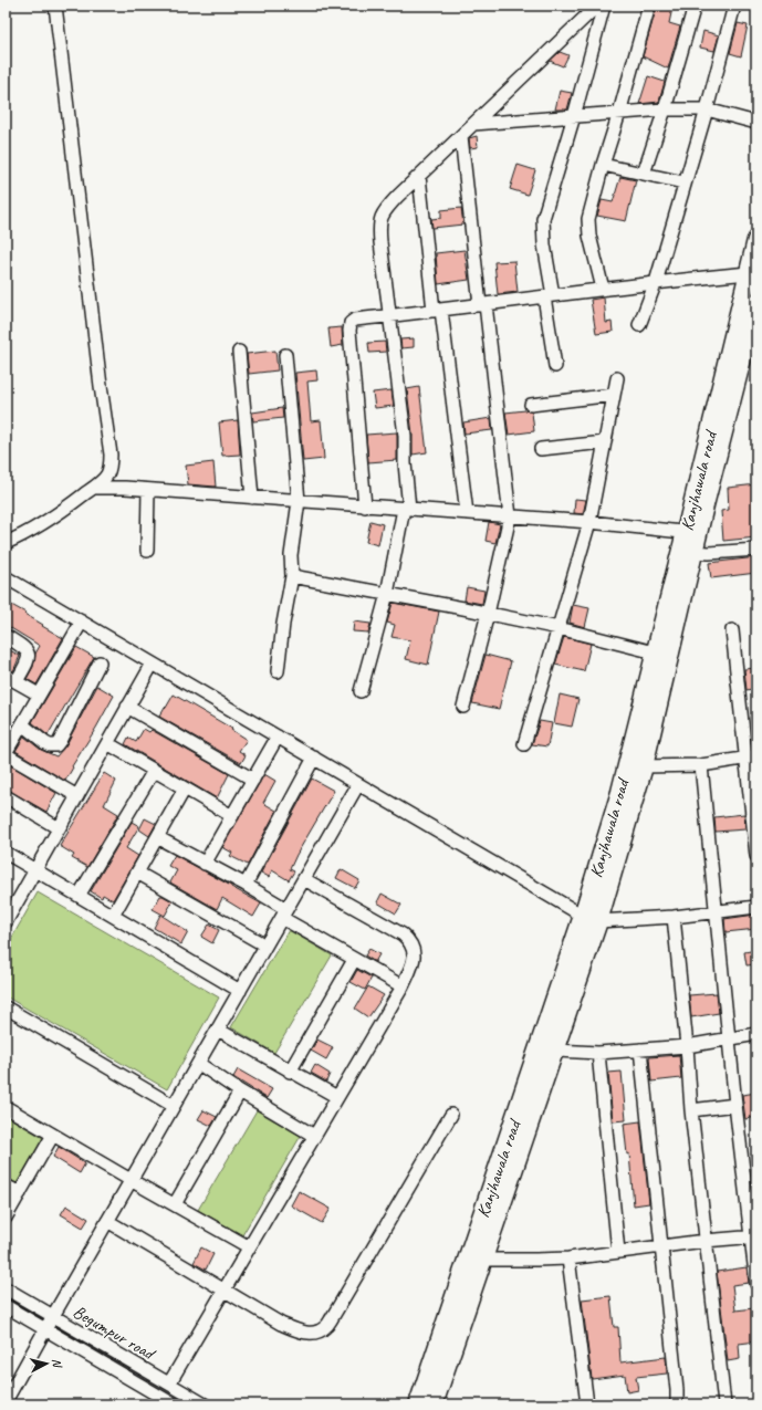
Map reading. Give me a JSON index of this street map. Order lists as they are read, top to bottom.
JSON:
{
  "streets": {
    "main road": ["Kanjhawala road"],
    "street": ["Begumpur road"]
  },
  "north": "right"
}
